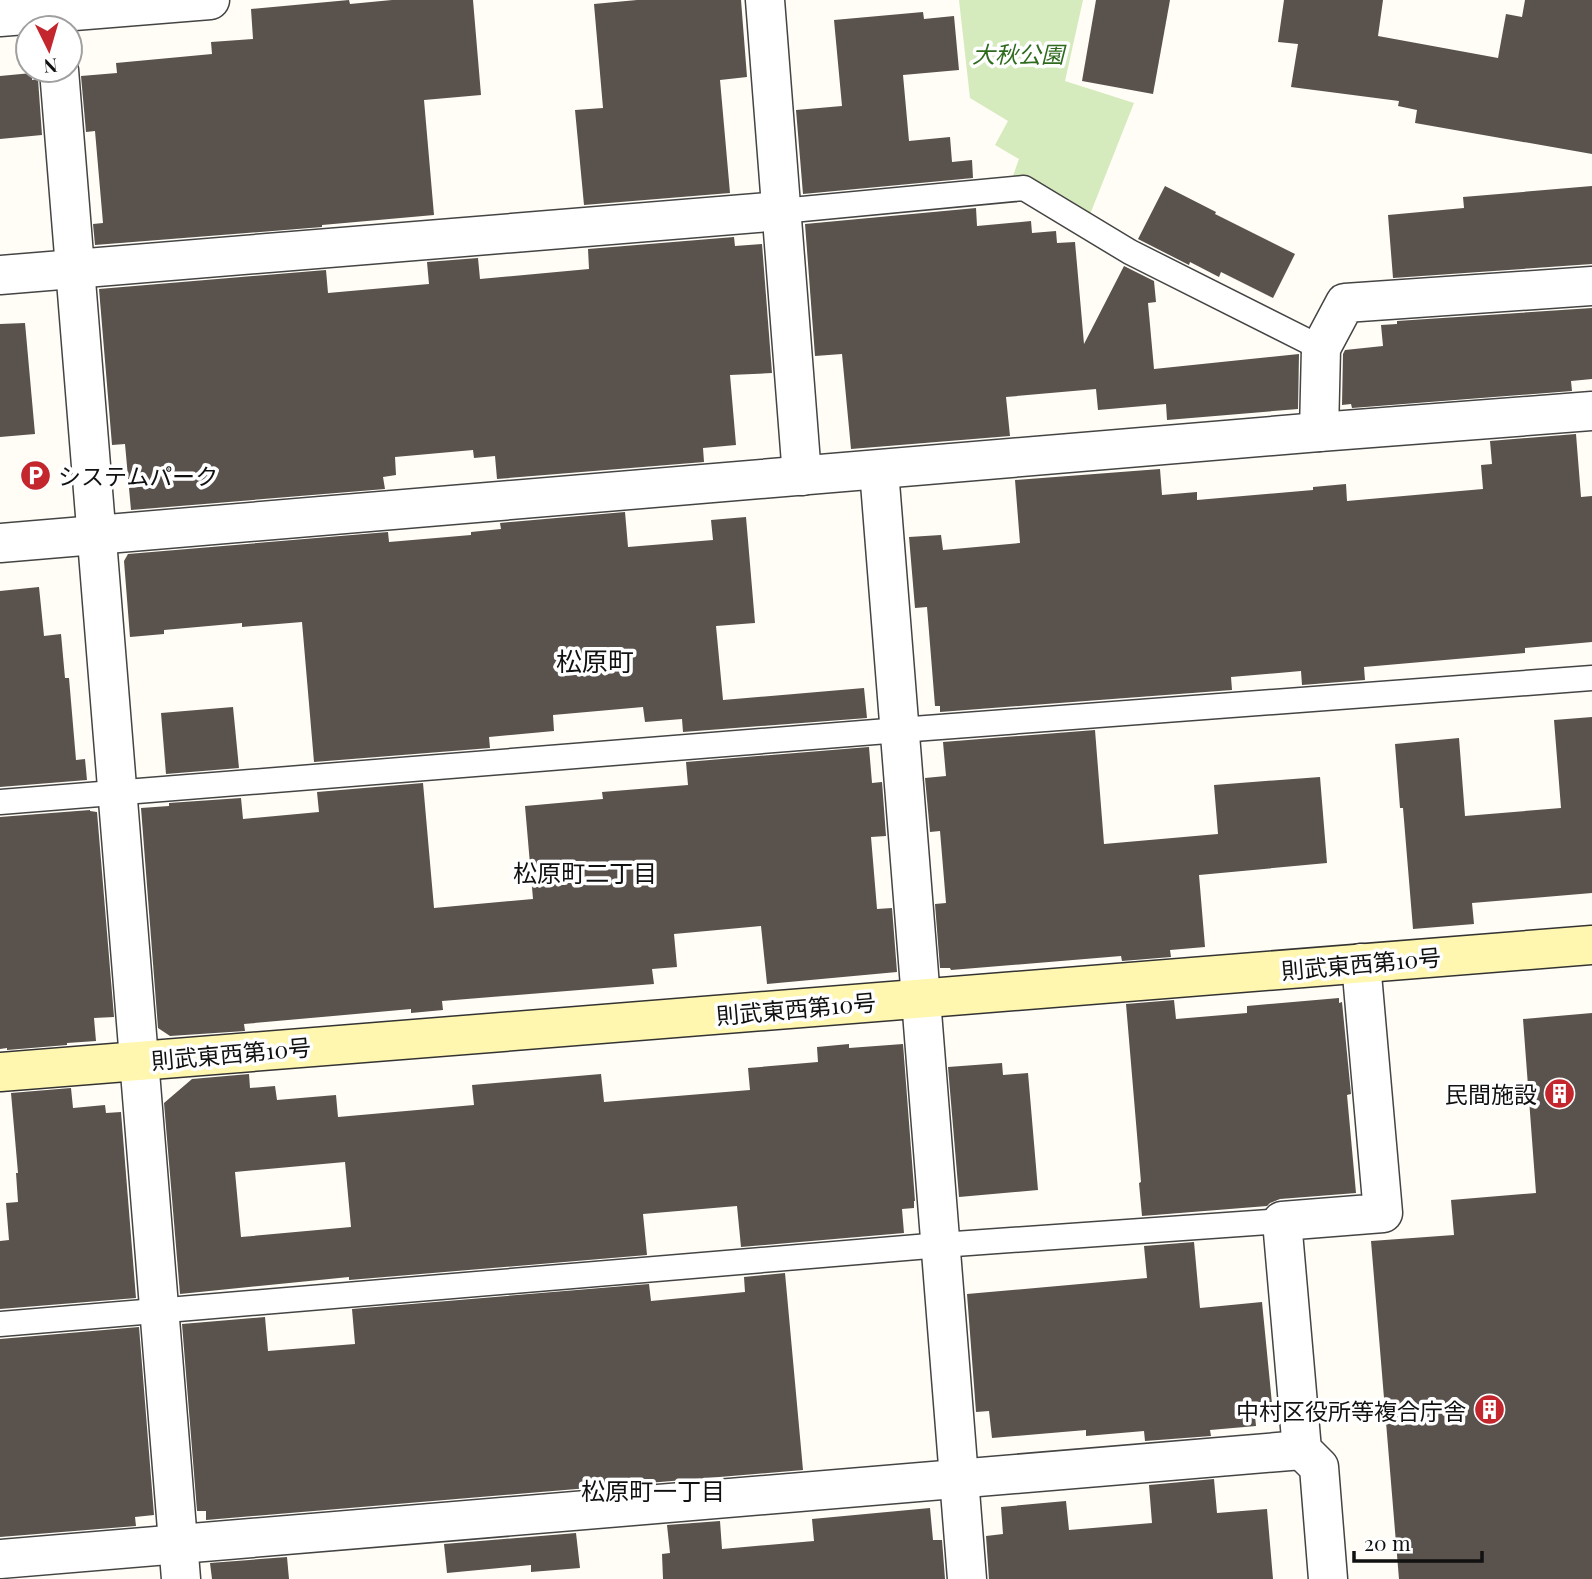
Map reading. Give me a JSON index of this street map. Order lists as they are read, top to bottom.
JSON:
{
  "streets": {
    "street": ["則武東西第10号"]
  },
  "districts": ["松原町", "松原町二丁目", "松原町一丁目"],
  "parks": ["大秋公園"],
  "places": {
    "parking": ["システムパーク"],
    "building": ["民間施設", "中村区役所等複合庁舎"]
  },
  "scale_bar": "20 m",
  "north": "bottom"
}
